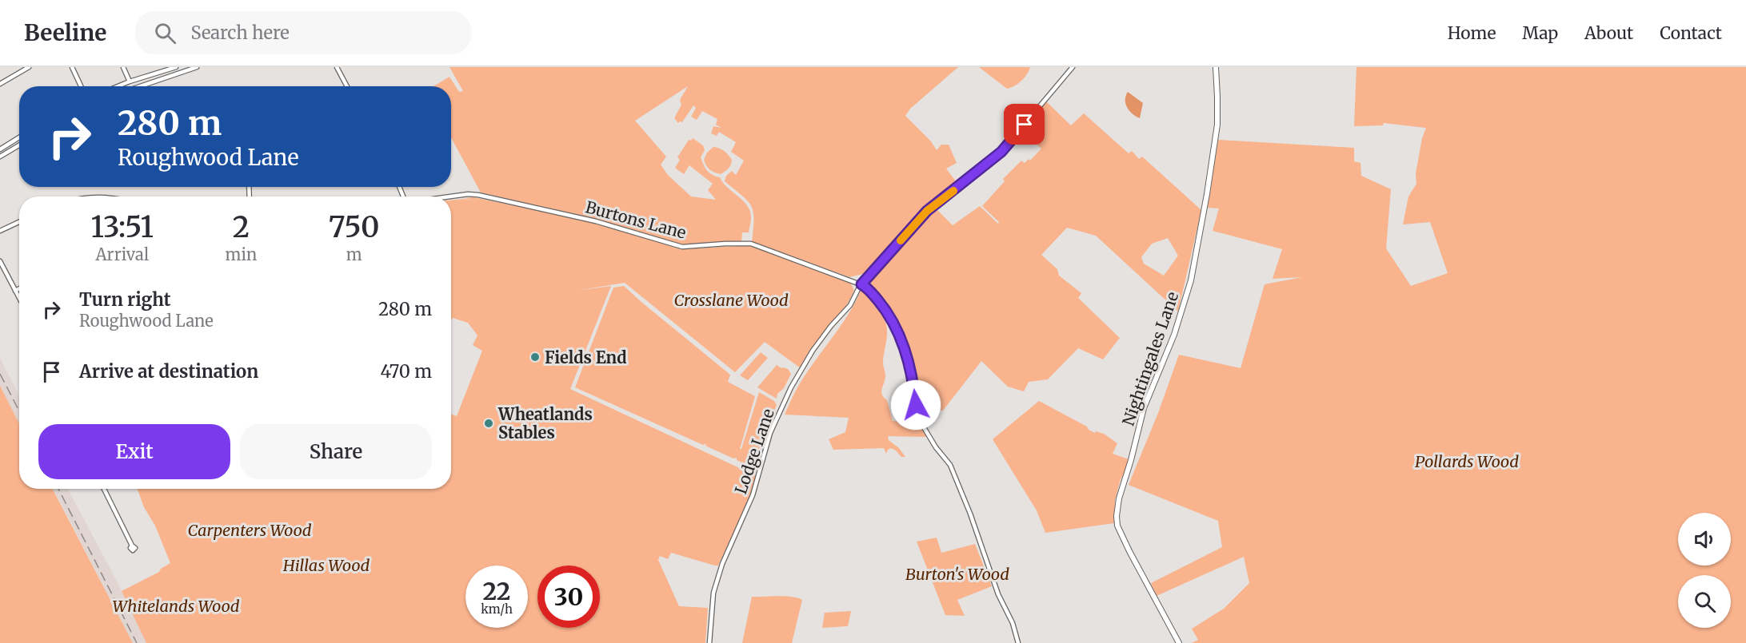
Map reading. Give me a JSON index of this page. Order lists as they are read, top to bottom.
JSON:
{
  "streets": {
    "main road": ["Nightingales Lane"],
    "street": ["Burtons Lane", "Lodge Lane"]
  },
  "crossings": [
    ["Burtons Lane", "Lodge Lane"]
  ],
  "parks": [
    "Crosslane Wood",
    "Pollards Wood",
    "Carpenters Wood",
    "Hillas Wood",
    "Burton's Wood",
    "Whitelands Wood"
  ],
  "places": ["Fields End", "Wheatlands Stables"],
  "page": {
    "header": "Beeline",
    "search": "Search here",
    "nav": [
      "Home",
      "Map",
      "About",
      "Contact"
    ],
    "turn": ["280 m", "Roughwood Lane"],
    "eta": [
      "13:51",
      "Arrival",
      "2",
      "min",
      "750",
      "m"
    ],
    "list": [
      {
        "name": "Turn right",
        "note": "Roughwood Lane",
        "value": "280 m"
      },
      {
        "name": "Arrive at destination",
        "value": "470 m"
      }
    ],
    "buttons": ["Exit", "Share"],
    "speed": "22 km/h",
    "limit": "30"
  }
}
